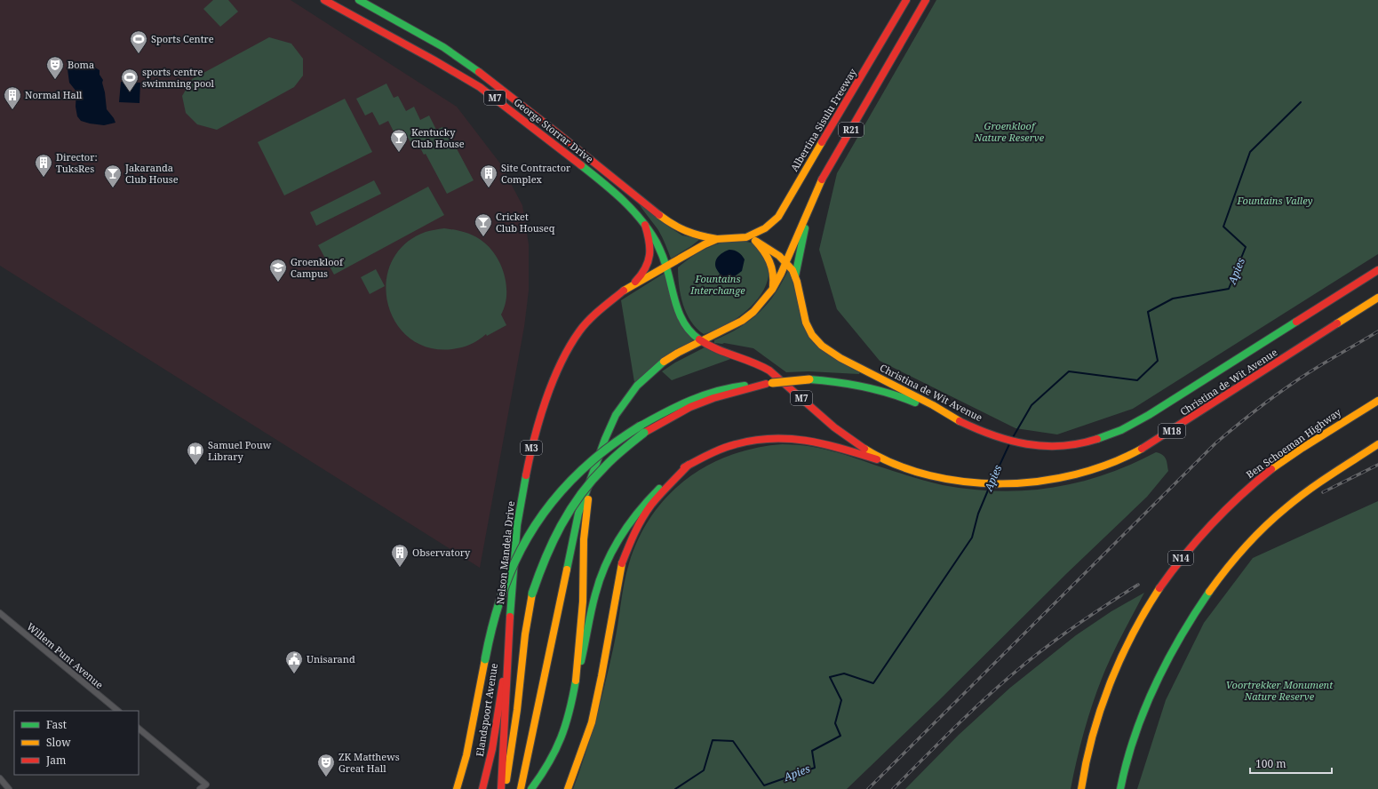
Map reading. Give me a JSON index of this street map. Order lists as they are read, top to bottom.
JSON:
{
  "streets": {
    "main road": [
      "M7",
      "Albertina Sisulu Freeway",
      "R21",
      "George Storrar Drive",
      "Christina de Wit Avenue",
      "M18",
      "Ben Schoeman Highway",
      "M3",
      "Nelson Mandela Drive",
      "N14",
      "Elandspoort Avenue"
    ],
    "street": ["Willem Punt Avenue"]
  },
  "crossings": [
    ["M7", "Albertina Sisulu Freeway"],
    ["M7", "R21"],
    ["M7", "George Storrar Drive"],
    ["M7", "Christina de Wit Avenue"],
    ["M7", "M3"],
    ["M7", "Nelson Mandela Drive"],
    ["Albertina Sisulu Freeway", "George Storrar Drive"],
    ["Albertina Sisulu Freeway", "Christina de Wit Avenue"],
    ["Albertina Sisulu Freeway", "M3"],
    ["Albertina Sisulu Freeway", "Nelson Mandela Drive"],
    ["R21", "Christina de Wit Avenue"],
    ["George Storrar Drive", "Christina de Wit Avenue"],
    ["George Storrar Drive", "M3"],
    ["George Storrar Drive", "Nelson Mandela Drive"],
    ["Christina de Wit Avenue", "M3"],
    ["Christina de Wit Avenue", "Nelson Mandela Drive"],
    ["M3", "Nelson Mandela Drive"],
    ["Nelson Mandela Drive", "Elandspoort Avenue"]
  ],
  "water": ["Apies"],
  "parks": [
    "Groenkloof Nature Reserve",
    "Fountains Valley",
    "Fountains Interchange",
    "Voortrekker Monument Nature Reserve"
  ],
  "places": {
    "sports": ["Sports Centre", "sports centre swimming pool"],
    "theatre": ["Boma", "ZK Matthews Great Hall"],
    "building": [
      "Normal Hall",
      "Director: TuksRes",
      "Site Contractor Complex",
      "Observatory"
    ],
    "bar": ["Kentucky Club House", "Jakaranda Club House", "Cricket Club Houseq"],
    "school or university": ["Groenkloof Campus"],
    "library": ["Samuel Pouw Library"],
    "public building": ["Unisarand"]
  },
  "legend": ["Fast", "Slow", "Jam"],
  "scale_bar": "100 m"
}
